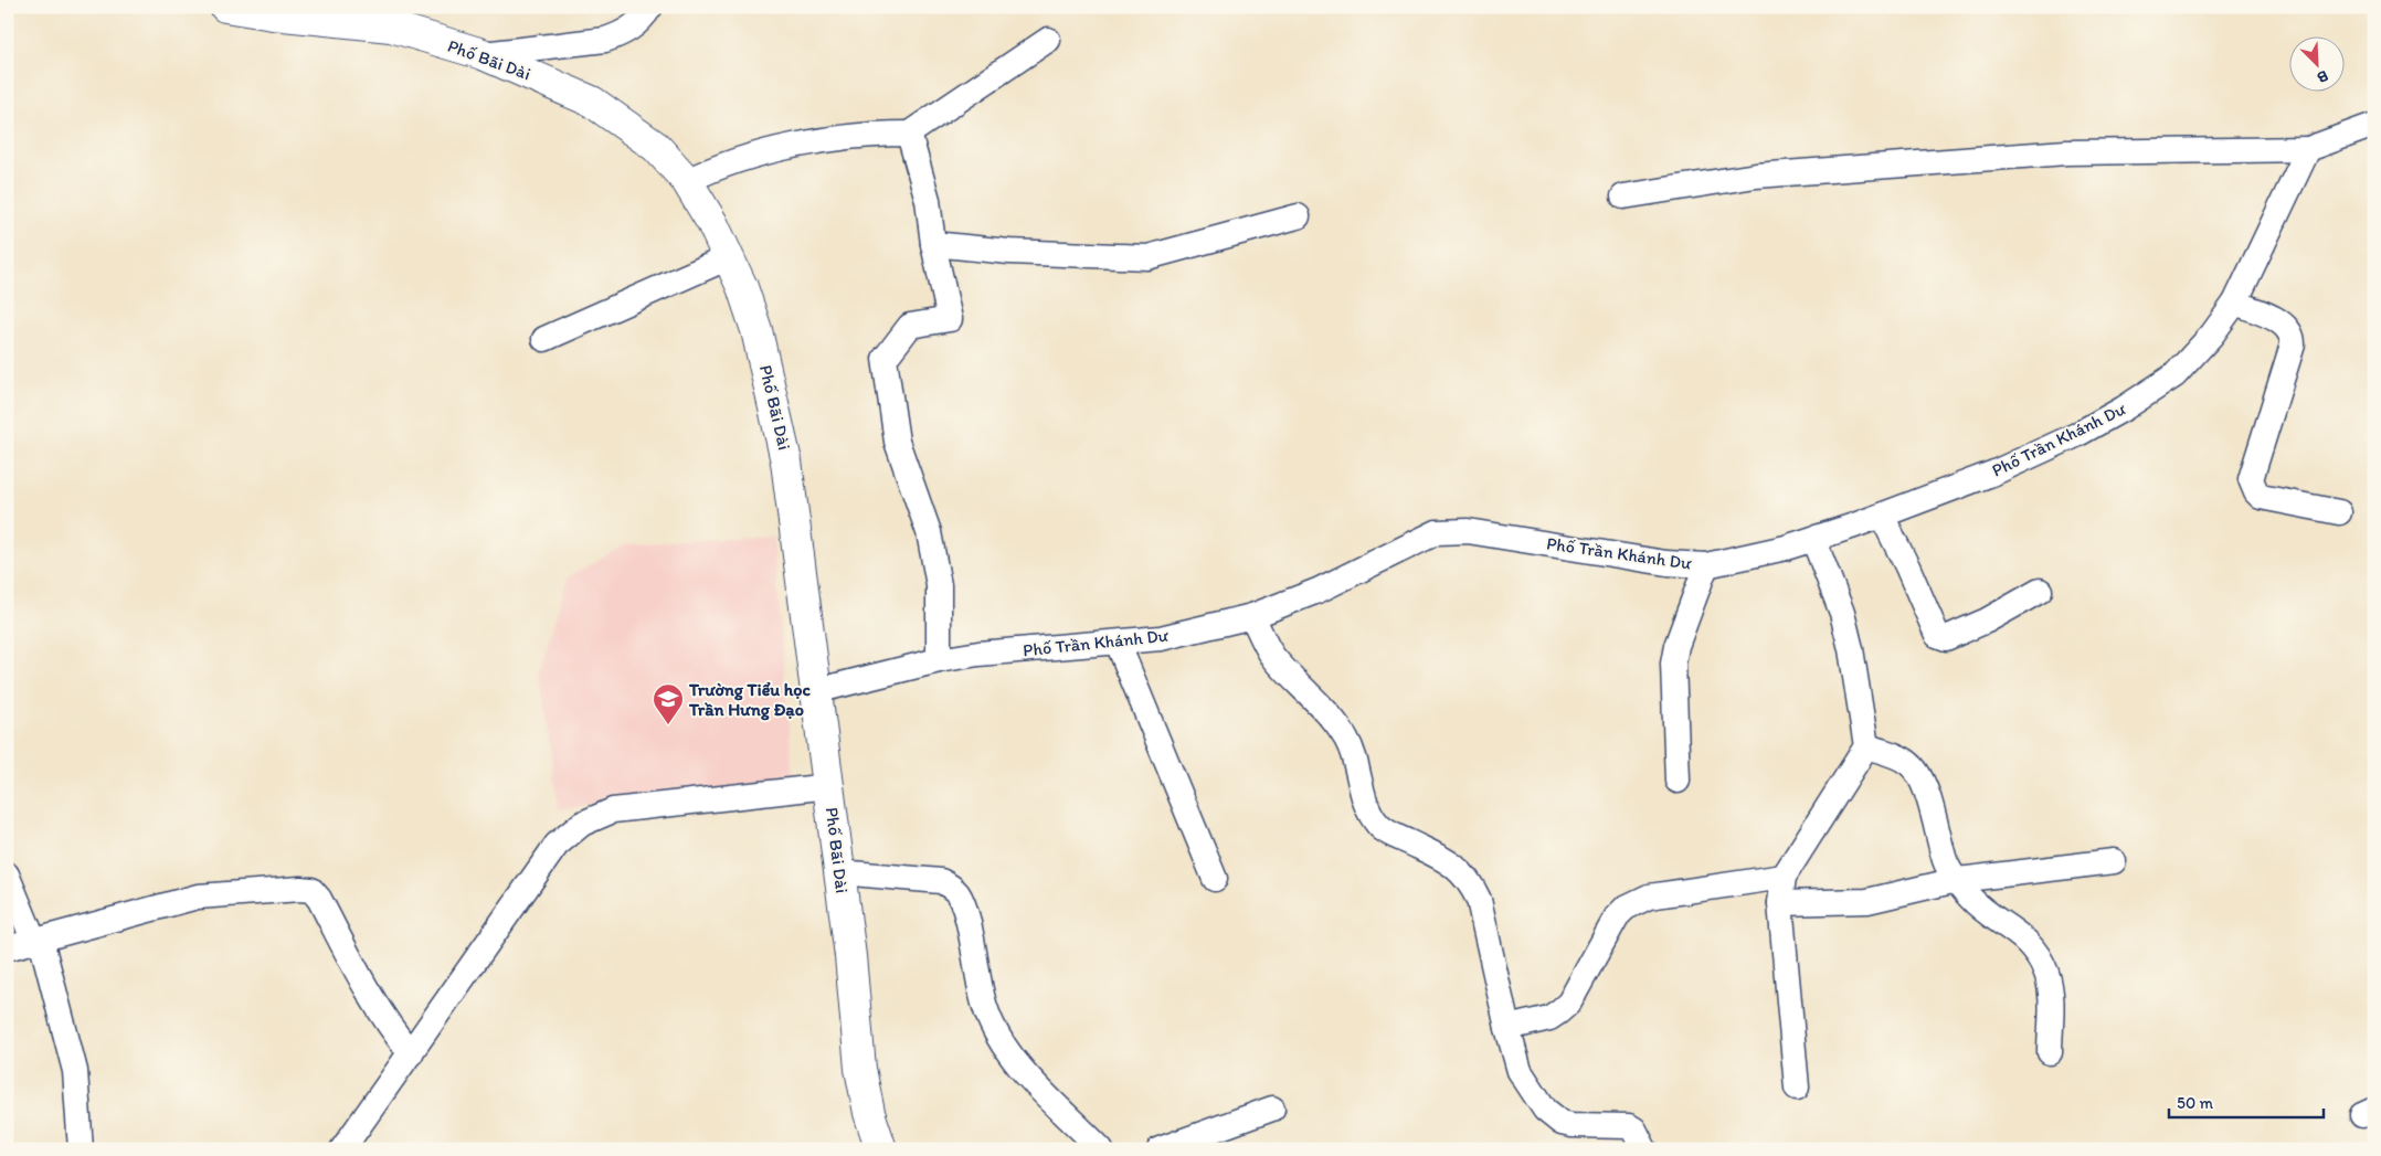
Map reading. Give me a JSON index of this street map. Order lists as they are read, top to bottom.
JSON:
{
  "streets": {
    "street": ["Phố Bãi Dài", "Phố Trần Khánh Dư"]
  },
  "crossings": [
    ["Phố Bãi Dài", "Phố Trần Khánh Dư"]
  ],
  "places": {
    "school or university": ["Trường Tiểu học Trần Hưng Đạo"]
  },
  "scale_bar": "50 m",
  "north": "bottom right"
}
